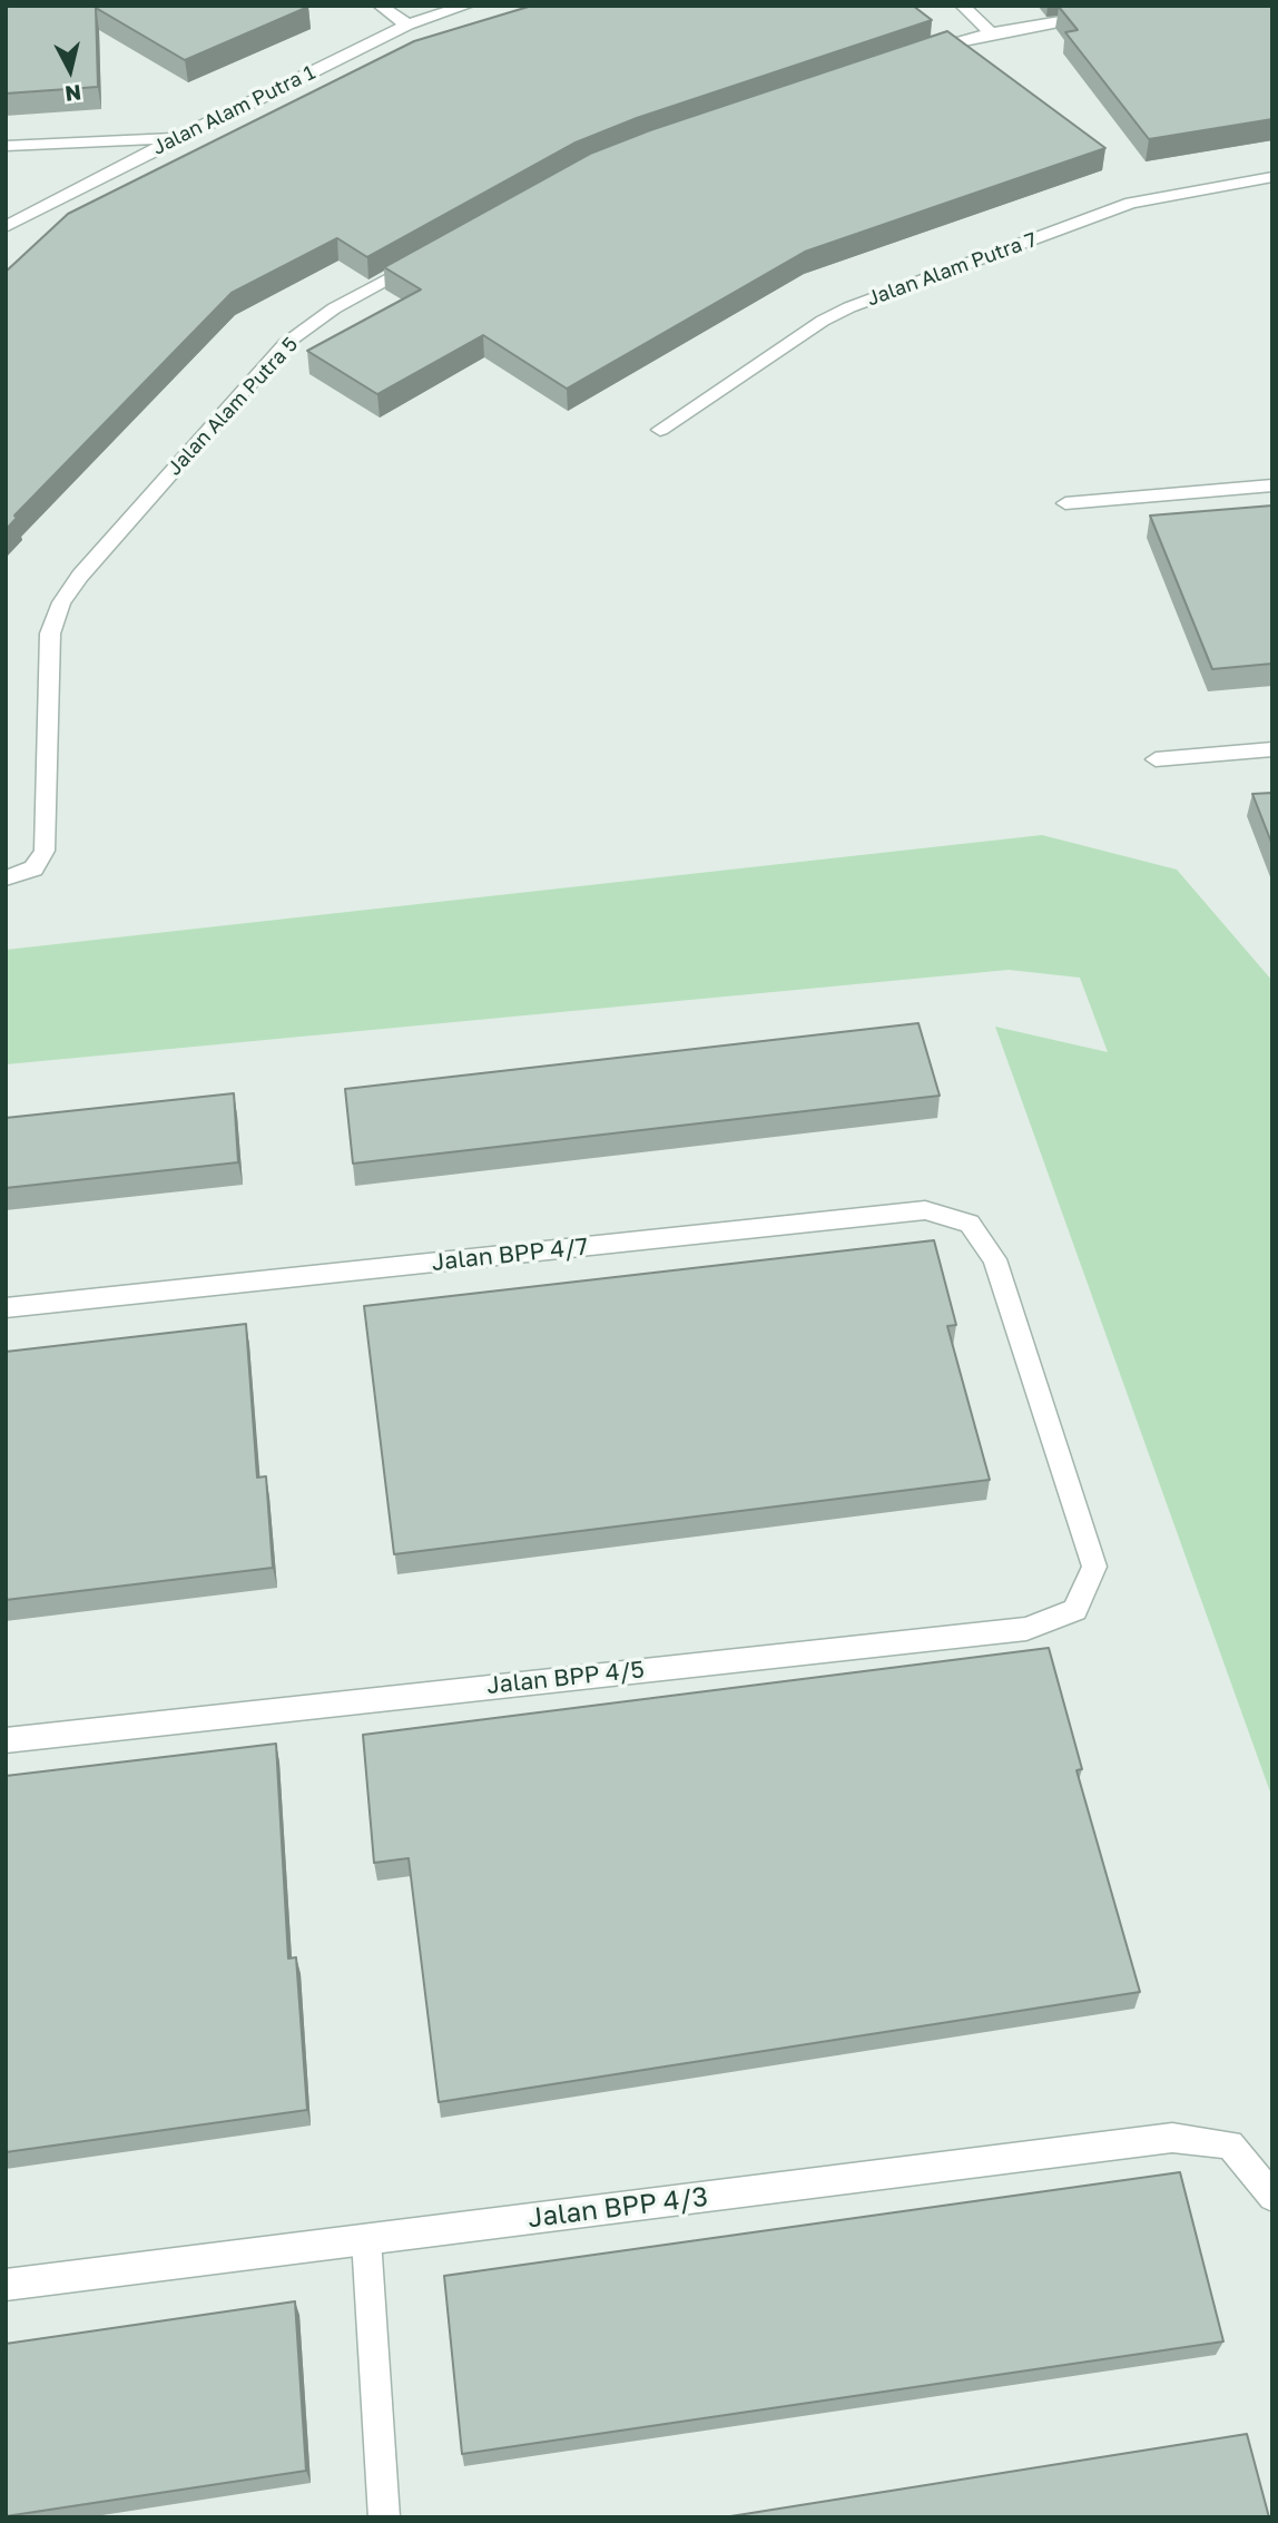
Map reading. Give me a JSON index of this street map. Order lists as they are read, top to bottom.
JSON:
{
  "streets": {
    "street": [
      "Jalan Alam Putra 1",
      "Jalan Alam Putra 7",
      "Jalan Alam Putra 5",
      "Jalan BPP 4/7",
      "Jalan BPP 4/5",
      "Jalan BPP 4/3"
    ]
  },
  "crossings": [
    ["Jalan BPP 4/7", "Jalan BPP 4/5"]
  ],
  "north": "bottom"
}
